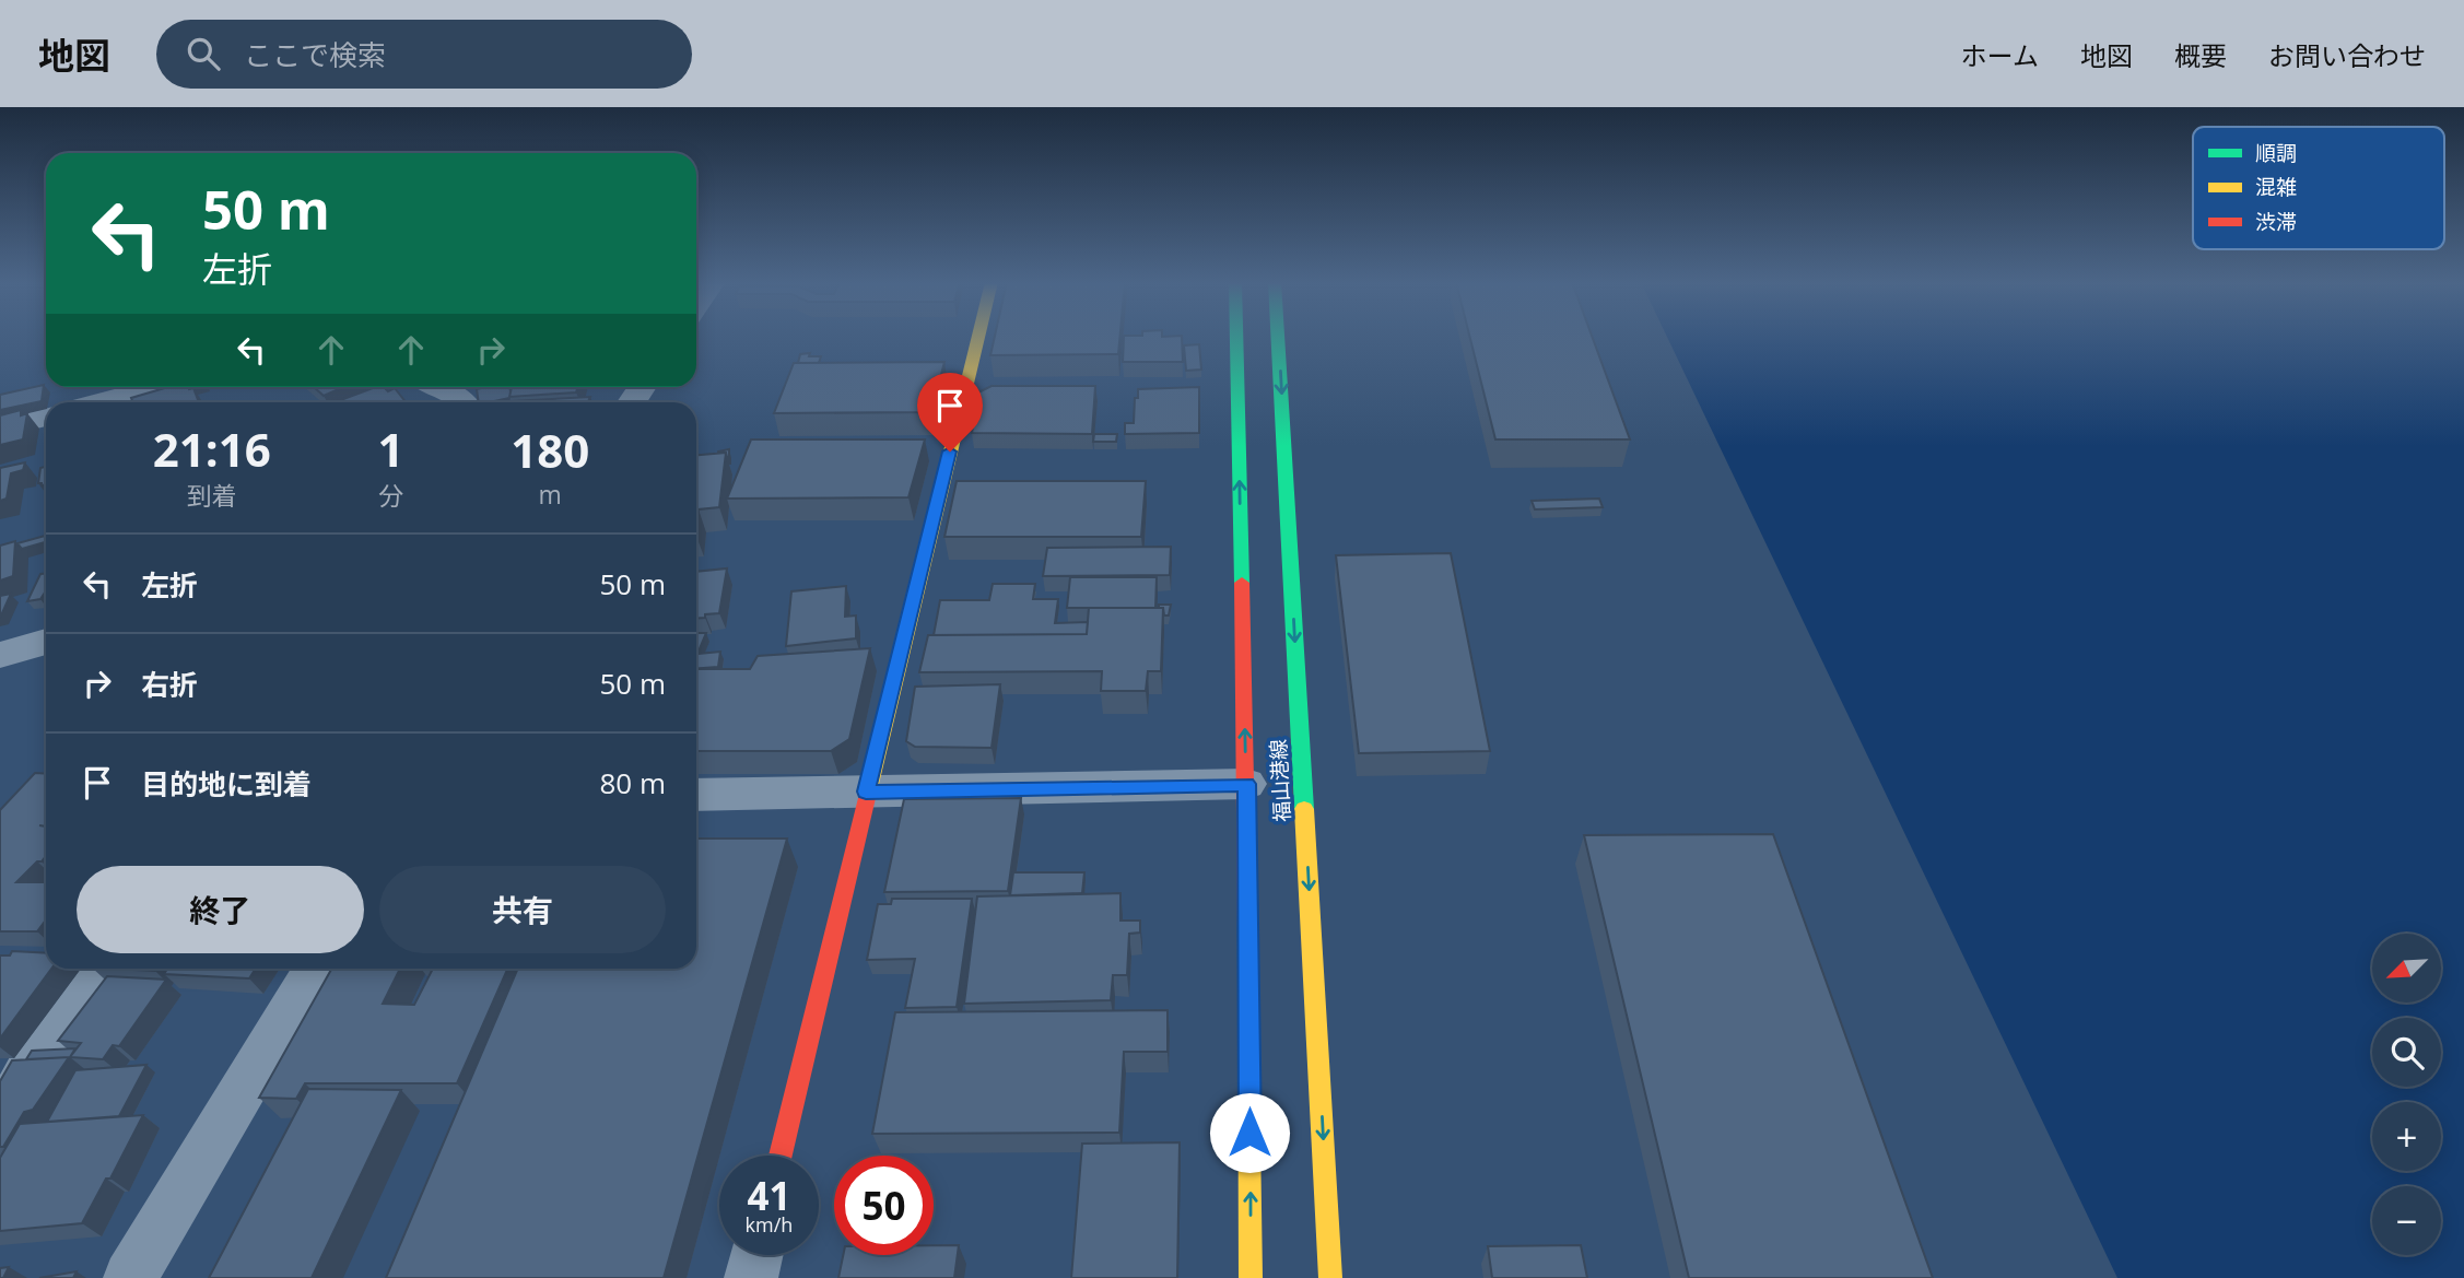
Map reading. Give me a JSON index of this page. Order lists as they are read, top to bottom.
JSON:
{
  "streets": {
    "main road": ["福山港線"]
  },
  "legend": ["順調", "混雑", "渋滞"],
  "north": "bottom left",
  "page": {
    "header": "地図",
    "search": "ここで検索",
    "nav": [
      "ホーム",
      "地図",
      "概要",
      "お問い合わせ"
    ],
    "turn": ["50 m", "左折"],
    "eta": [
      "21:16",
      "到着",
      "1",
      "分",
      "180",
      "m"
    ],
    "list": [
      {
        "name": "左折",
        "value": "50 m"
      },
      {
        "name": "右折",
        "value": "50 m"
      },
      {
        "name": "目的地に到着",
        "value": "80 m"
      }
    ],
    "buttons": ["終了", "共有"],
    "map_buttons": ["+", "−"],
    "speed": "41 km/h",
    "limit": "50"
  }
}
